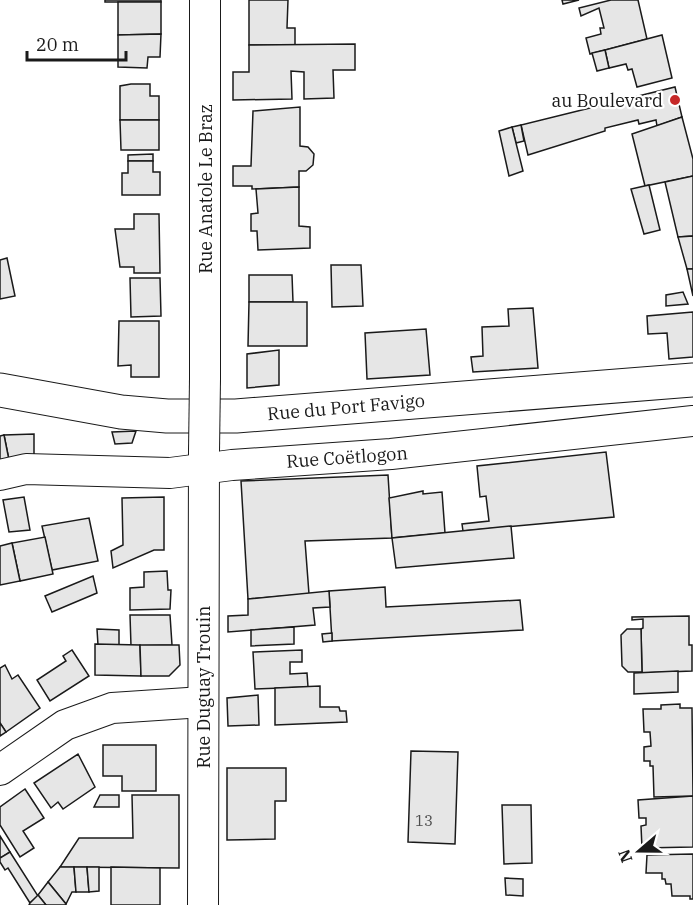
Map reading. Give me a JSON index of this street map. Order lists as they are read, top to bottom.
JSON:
{
  "streets": {
    "street": [
      "Rue Anatole Le Braz",
      "Rue du Port Favigo",
      "Rue Coëtlogon",
      "Rue Duguay Trouin"
    ]
  },
  "crossings": [
    ["Rue Anatole Le Braz", "Rue Coëtlogon"],
    ["Rue Anatole Le Braz", "Rue Duguay Trouin"],
    ["Rue Coëtlogon", "Rue Duguay Trouin"]
  ],
  "places": ["au Boulevard"],
  "house_numbers": ["13"],
  "scale_bar": "20 m",
  "north": "left"
}
